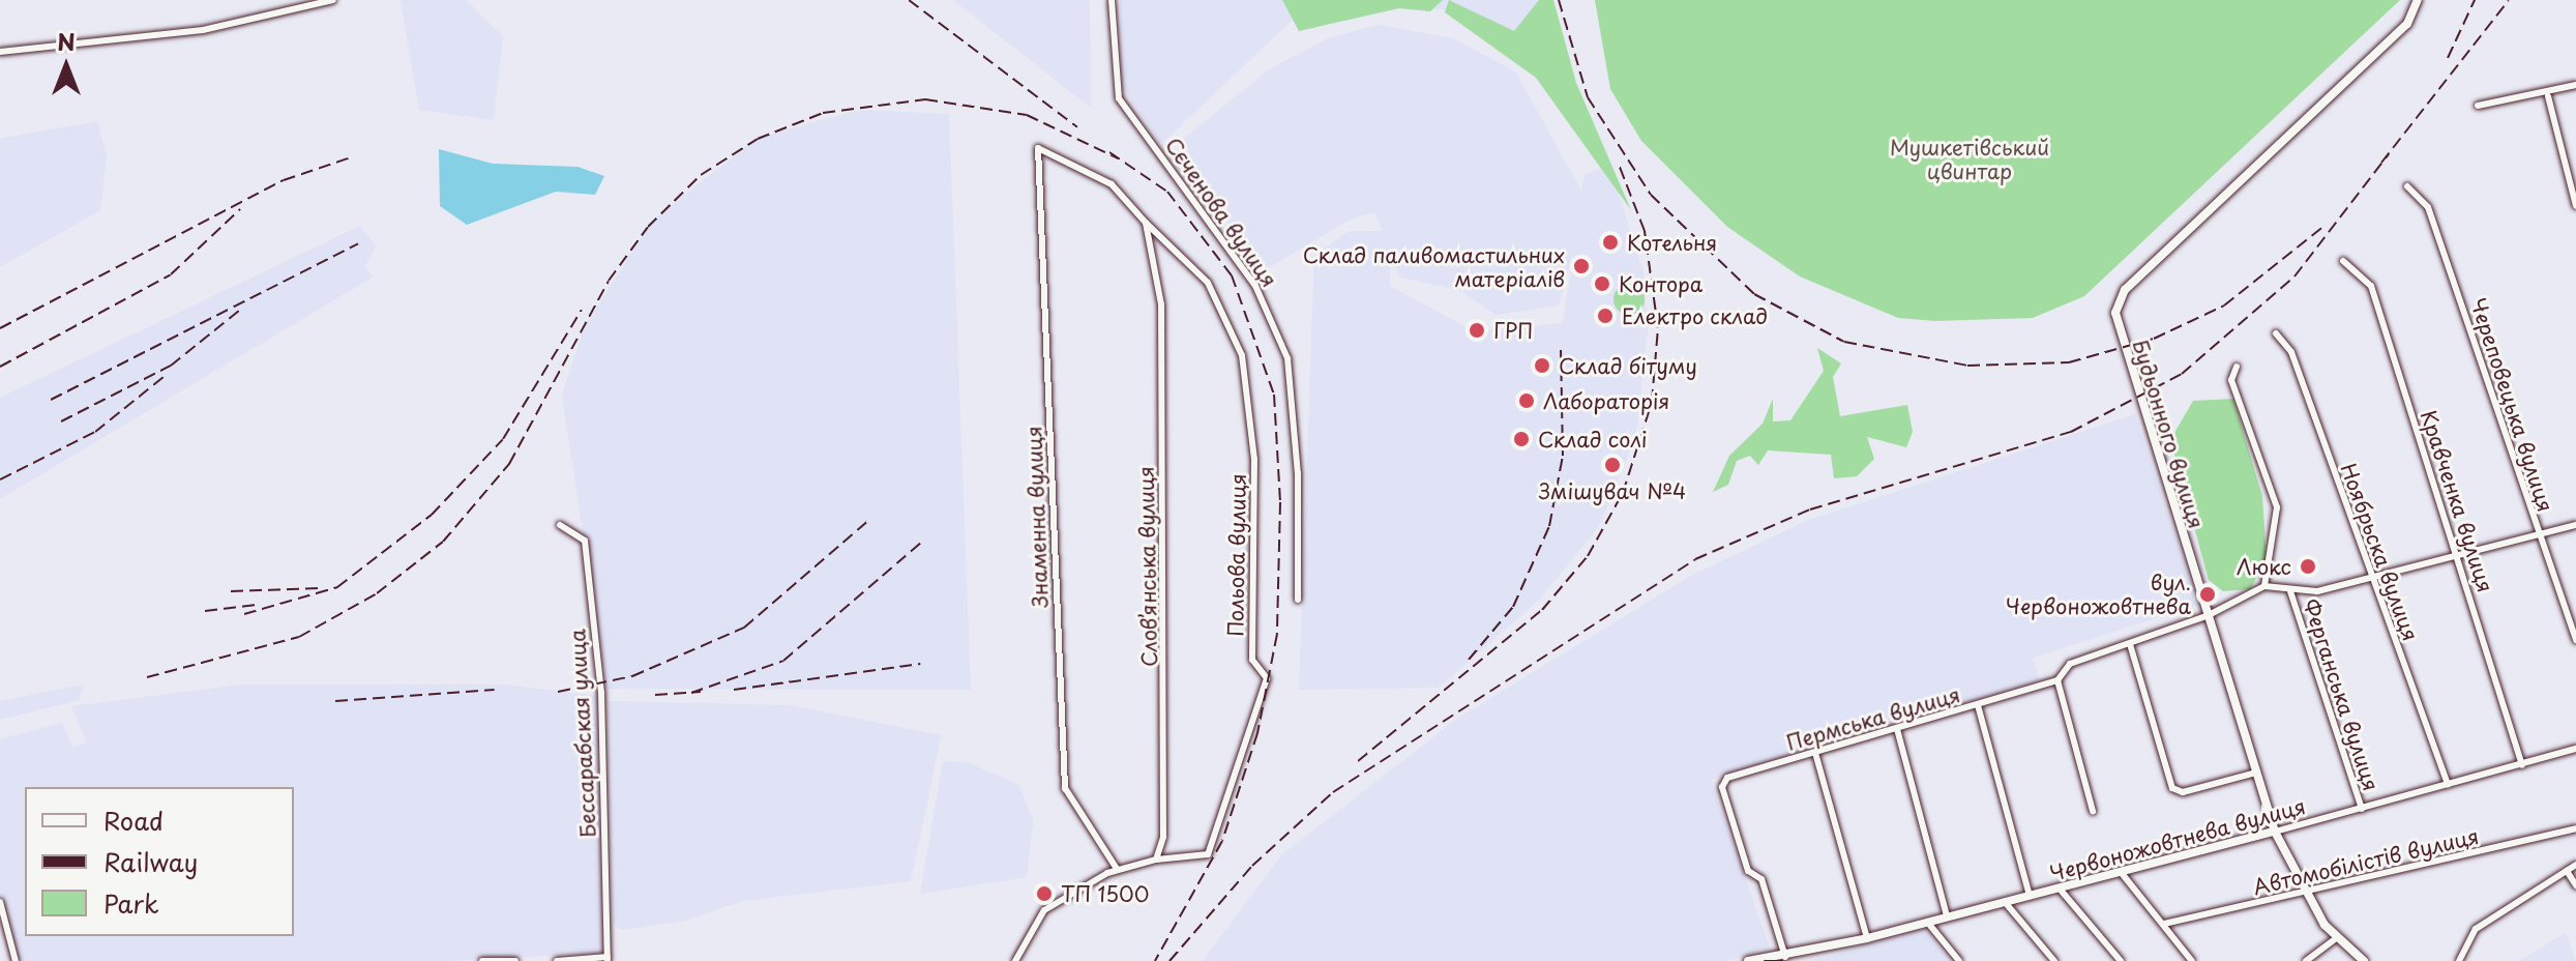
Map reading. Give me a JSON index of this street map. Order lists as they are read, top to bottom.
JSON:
{
  "streets": {
    "main road": ["Будьонного вулиця", "Червоножовтнева вулиця"],
    "street": [
      "Сєченова вулиця",
      "Череповецька вулиця",
      "Кравченка вулиця",
      "Знаменна вулиця",
      "Ноябрьска вулиця",
      "Польова вулиця",
      "Слов’янська вулиця",
      "Ферганська вулиця",
      "Пермська вулиця",
      "Бессарабская улица",
      "Автомобілістів вулиця"
    ]
  },
  "crossings": [
    ["Череповецька вулиця", "Ферганська вулиця"],
    ["Будьонного вулиця", "Пермська вулиця"],
    ["Будьонного вулиця", "Червоножовтнева вулиця"],
    ["Будьонного вулиця", "Автомобілістів вулиця"],
    ["Кравченка вулиця", "Ферганська вулиця"],
    ["Кравченка вулиця", "Червоножовтнева вулиця"],
    ["Знаменна вулиця", "Польова вулиця"],
    ["Знаменна вулиця", "Слов’янська вулиця"],
    ["Ноябрьска вулиця", "Ферганська вулиця"],
    ["Ноябрьска вулиця", "Червоножовтнева вулиця"],
    ["Польова вулиця", "Слов’янська вулиця"],
    ["Ферганська вулиця", "Червоножовтнева вулиця"],
    ["Пермська вулиця", "Червоножовтнева вулиця"]
  ],
  "parks": ["Мушкетівський цвинтар"],
  "places": [
    "Котельня",
    "Склад паливомастильних матеріалів",
    "Контора",
    "Електро склад",
    "ГРП",
    "Склад бітуму",
    "Лабораторія",
    "Склад солі",
    "Змішувач №4",
    "Люкс",
    "вул. Червоножовтнева",
    "ТП 1500"
  ],
  "legend": ["Road", "Railway", "Park"],
  "north": "top"
}
